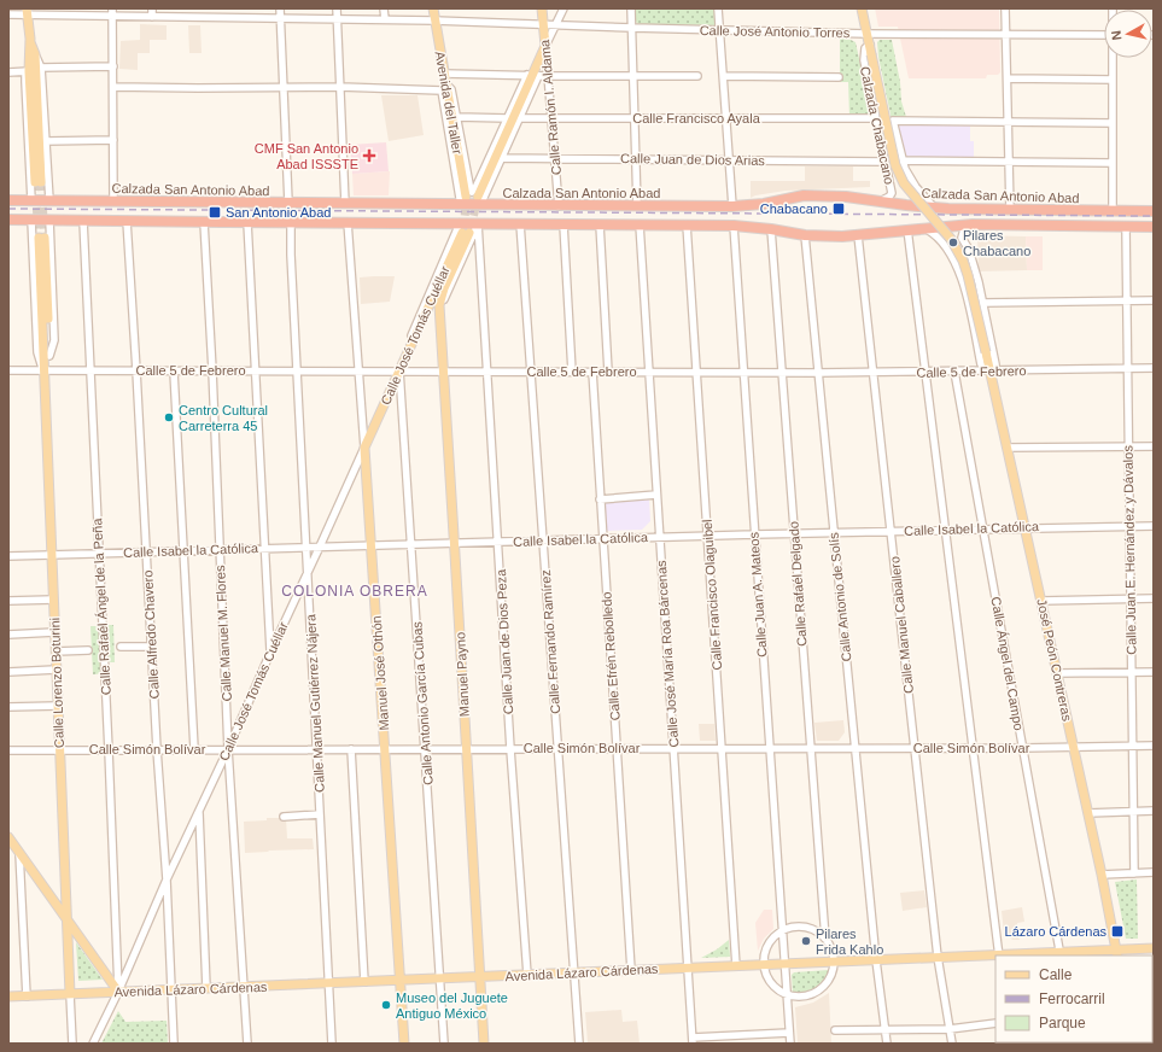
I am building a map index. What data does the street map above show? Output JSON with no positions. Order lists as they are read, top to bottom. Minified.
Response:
{"streets":{"highway":["Calzada San Antonio Abad"],"main road":["Avenida del Taller","Calle Ramón I. Aldama","Calzada Chabacano","Calle José Tomás Cuéllar","José Peón Contreras","Manuel José Othón","Manuel Payno","Calle Lorenzo Boturini","Avenida Lázaro Cárdenas"],"street":["Calle José Antonio Torres","Calle Francisco Ayala","Calle Juan de Dios Arias","Calle 5 de Febrero","Calle Isabel la Católica","Calle Juan E. Hernández y Dávalos","Calle Rafaél Delgado","Calle Francisco Olaguibel","Calle Juan A. Mateos","Calle Antonio de Solís","Calle Rafaél Ángel de la Peña","Calle Manuel Caballero","Calle Manuel M. Flores","Calle Alfredo Chavero","Calle Juan de Dios Peza","Calle Fernando Ramírez","Calle José María Roa Bárcenas","Calle Efrén Rebolledo","Calle Ángel del Campo","Calle Manuel Gutiérrez Nájera","Calle Antonio García Cubas","Calle Simón Bolívar"]},"crossings":[["Calle José Antonio Torres","Avenida del Taller"],["Calle José Antonio Torres","Calle Ramón I. Aldama"],["Calle José Antonio Torres","Calzada Chabacano"],["Avenida del Taller","Calzada San Antonio Abad"],["Calle Ramón I. Aldama","Calle Francisco Ayala"],["Calle Ramón I. Aldama","Calle Juan de Dios Arias"],["Calle Ramón I. Aldama","Calzada San Antonio Abad"],["Calle Francisco Ayala","Calzada Chabacano"],["Calzada Chabacano","Calle Juan de Dios Arias"],["Calzada Chabacano","Calzada San Antonio Abad"],["Calzada Chabacano","José Peón Contreras"],["Calzada San Antonio Abad","Calle José Tomás Cuéllar"],["Calzada San Antonio Abad","Calle Juan E. Hernández y Dávalos"],["Calzada San Antonio Abad","Calle Rafaél Delgado"],["Calzada San Antonio Abad","Calle Francisco Olaguibel"],["Calzada San Antonio Abad","Calle Juan A. Mateos"],["Calzada San Antonio Abad","Calle Antonio de Solís"],["Calzada San Antonio Abad","Calle Rafaél Ángel de la Peña"],["Calzada San Antonio Abad","Calle Manuel Caballero"],["Calzada San Antonio Abad","Calle Manuel M. Flores"],["Calzada San Antonio Abad","Calle Alfredo Chavero"],["Calzada San Antonio Abad","Calle Juan de Dios Peza"],["Calzada San Antonio Abad","Calle Fernando Ramírez"],["Calzada San Antonio Abad","Calle José María Roa Bárcenas"],["Calzada San Antonio Abad","José Peón Contreras"],["Calzada San Antonio Abad","Manuel José Othón"],["Calzada San Antonio Abad","Calle Lorenzo Boturini"],["Calzada San Antonio Abad","Calle Manuel Gutiérrez Nájera"],["Calle José Tomás Cuéllar","Calle 5 de Febrero"],["Calle José Tomás Cuéllar","Calle Isabel la Católica"],["Calle José Tomás Cuéllar","Calle Rafaél Ángel de la Peña"],["Calle José Tomás Cuéllar","Calle Manuel M. Flores"],["Calle José Tomás Cuéllar","Calle Alfredo Chavero"],["Calle José Tomás Cuéllar","Manuel José Othón"],["Calle José Tomás Cuéllar","Manuel Payno"],["Calle José Tomás Cuéllar","Calle Manuel Gutiérrez Nájera"],["Calle José Tomás Cuéllar","Calle Antonio García Cubas"],["Calle José Tomás Cuéllar","Calle Simón Bolívar"],["Calle José Tomás Cuéllar","Avenida Lázaro Cárdenas"],["Calle 5 de Febrero","Calle Juan E. Hernández y Dávalos"],["Calle 5 de Febrero","Calle Rafaél Delgado"],["Calle 5 de Febrero","Calle Francisco Olaguibel"],["Calle 5 de Febrero","Calle Juan A. Mateos"],["Calle 5 de Febrero","Calle Antonio de Solís"],["Calle 5 de Febrero","Calle Rafaél Ángel de la Peña"],["Calle 5 de Febrero","Calle Manuel Caballero"],["Calle 5 de Febrero","Calle Manuel M. Flores"],["Calle 5 de Febrero","Calle Alfredo Chavero"],["Calle 5 de Febrero","Calle Juan de Dios Peza"],["Calle 5 de Febrero","Calle Fernando Ramírez"],["Calle 5 de Febrero","Calle José María Roa Bárcenas"],["Calle 5 de Febrero","Calle Efrén Rebolledo"],["Calle 5 de Febrero","José Peón Contreras"],["Calle 5 de Febrero","Calle Ángel del Campo"],["Calle 5 de Febrero","Manuel José Othón"],["Calle 5 de Febrero","Manuel Payno"],["Calle 5 de Febrero","Calle Lorenzo Boturini"],["Calle 5 de Febrero","Calle Manuel Gutiérrez Nájera"],["Calle 5 de Febrero","Calle Antonio García Cubas"],["Calle Isabel la Católica","Calle Juan E. Hernández y Dávalos"],["Calle Isabel la Católica","Calle Rafaél Delgado"],["Calle Isabel la Católica","Calle Francisco Olaguibel"],["Calle Isabel la Católica","Calle Juan A. Mateos"],["Calle Isabel la Católica","Calle Antonio de Solís"],["Calle Isabel la Católica","Calle Rafaél Ángel de la Peña"],["Calle Isabel la Católica","Calle Manuel Caballero"],["Calle Isabel la Católica","Calle Manuel M. Flores"],["Calle Isabel la Católica","Calle Alfredo Chavero"],["Calle Isabel la Católica","Calle Juan de Dios Peza"],["Calle Isabel la Católica","Calle Fernando Ramírez"],["Calle Isabel la Católica","Calle José María Roa Bárcenas"],["Calle Isabel la Católica","Calle Efrén Rebolledo"],["Calle Isabel la Católica","José Peón Contreras"],["Calle Isabel la Católica","Calle Ángel del Campo"],["Calle Isabel la Católica","Manuel José Othón"],["Calle Isabel la Católica","Manuel Payno"],["Calle Isabel la Católica","Calle Lorenzo Boturini"],["Calle Isabel la Católica","Calle Manuel Gutiérrez Nájera"],["Calle Isabel la Católica","Calle Antonio García Cubas"],["Calle Juan E. Hernández y Dávalos","Calle Simón Bolívar"],["Calle Rafaél Delgado","Calle Simón Bolívar"],["Calle Rafaél Delgado","Avenida Lázaro Cárdenas"],["Calle Francisco Olaguibel","Calle Simón Bolívar"],["Calle Francisco Olaguibel","Avenida Lázaro Cárdenas"],["Calle Juan A. Mateos","Calle Simón Bolívar"],["Calle Juan A. Mateos","Avenida Lázaro Cárdenas"],["Calle Antonio de Solís","Calle Simón Bolívar"],["Calle Antonio de Solís","Avenida Lázaro Cárdenas"],["Calle Rafaél Ángel de la Peña","Calle Simón Bolívar"],["Calle Rafaél Ángel de la Peña","Avenida Lázaro Cárdenas"],["Calle Manuel Caballero","Calle Simón Bolívar"],["Calle Manuel Caballero","Avenida Lázaro Cárdenas"],["Calle Manuel M. Flores","Calle Simón Bolívar"],["Calle Manuel M. Flores","Avenida Lázaro Cárdenas"],["Calle Alfredo Chavero","Calle Simón Bolívar"],["Calle Alfredo Chavero","Avenida Lázaro Cárdenas"],["Calle Juan de Dios Peza","Calle Simón Bolívar"],["Calle Juan de Dios Peza","Avenida Lázaro Cárdenas"],["Calle Fernando Ramírez","Calle Simón Bolívar"],["Calle Fernando Ramírez","Avenida Lázaro Cárdenas"],["Calle José María Roa Bárcenas","Calle Simón Bolívar"],["Calle José María Roa Bárcenas","Avenida Lázaro Cárdenas"],["Calle Efrén Rebolledo","Calle Simón Bolívar"],["Calle Efrén Rebolledo","Avenida Lázaro Cárdenas"],["José Peón Contreras","Calle Simón Bolívar"],["José Peón Contreras","Avenida Lázaro Cárdenas"],["Calle Ángel del Campo","Calle Simón Bolívar"],["Calle Ángel del Campo","Avenida Lázaro Cárdenas"],["Manuel José Othón","Calle Simón Bolívar"],["Manuel José Othón","Avenida Lázaro Cárdenas"],["Manuel Payno","Calle Simón Bolívar"],["Manuel Payno","Avenida Lázaro Cárdenas"],["Calle Lorenzo Boturini","Calle Simón Bolívar"],["Calle Lorenzo Boturini","Avenida Lázaro Cárdenas"],["Calle Manuel Gutiérrez Nájera","Calle Simón Bolívar"],["Calle Manuel Gutiérrez Nájera","Avenida Lázaro Cárdenas"],["Calle Antonio García Cubas","Calle Simón Bolívar"],["Calle Antonio García Cubas","Avenida Lázaro Cárdenas"]],"districts":["COLONIA OBRERA"],"places":{"health":["CMF San Antonio Abad ISSSTE"],"transit":["Chabacano","San Antonio Abad","Lázaro Cárdenas"],"other":["Pilares Chabacano","Centro Cultural Carreterra 45","Pilares Frida Kahlo","Museo del Juguete Antiguo México"]},"legend":["Calle","Ferrocarril","Parque"],"north":"left"}
